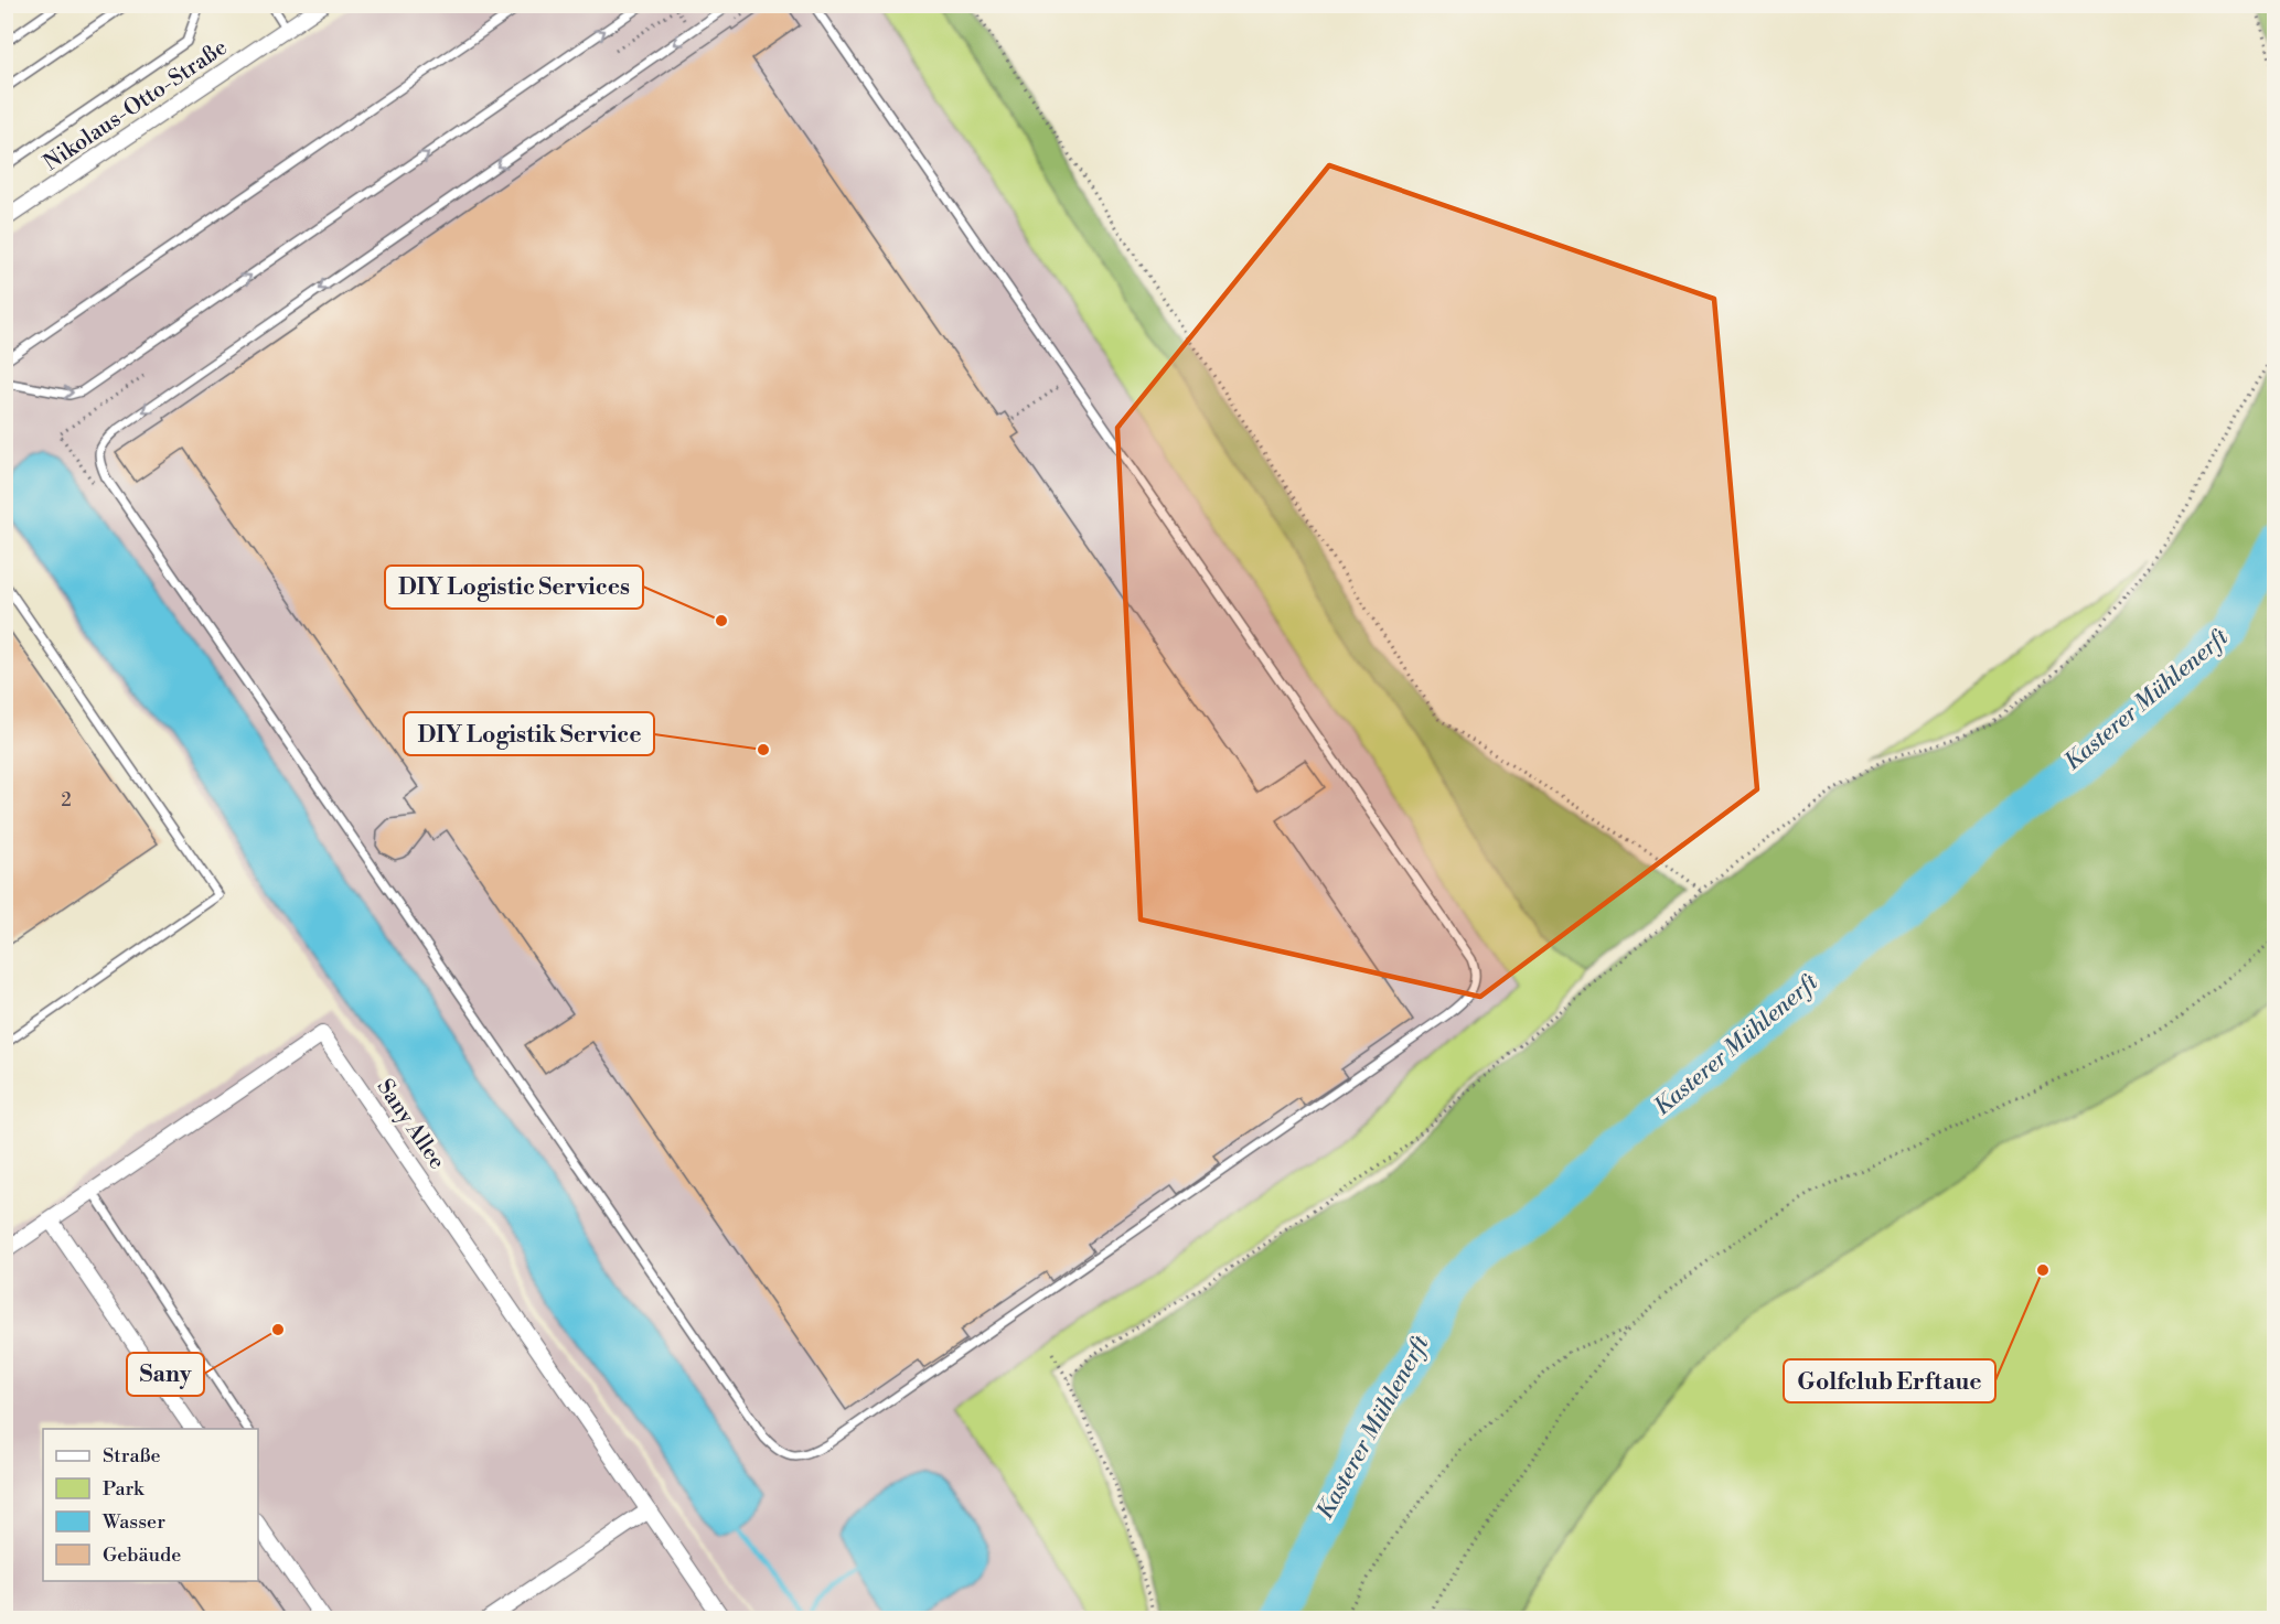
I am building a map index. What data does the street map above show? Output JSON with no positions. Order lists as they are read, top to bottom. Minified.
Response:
{"streets":{"street":["Nikolaus-Otto-Straße","Sany Allee"]},"water":["Kasterer Mühlenerft"],"places":["DIY Logistic Services","DIY Logistik Service","Golfclub Erftaue","Sany"],"house_numbers":["2"],"legend":["Straße","Park","Wasser","Gebäude"]}
